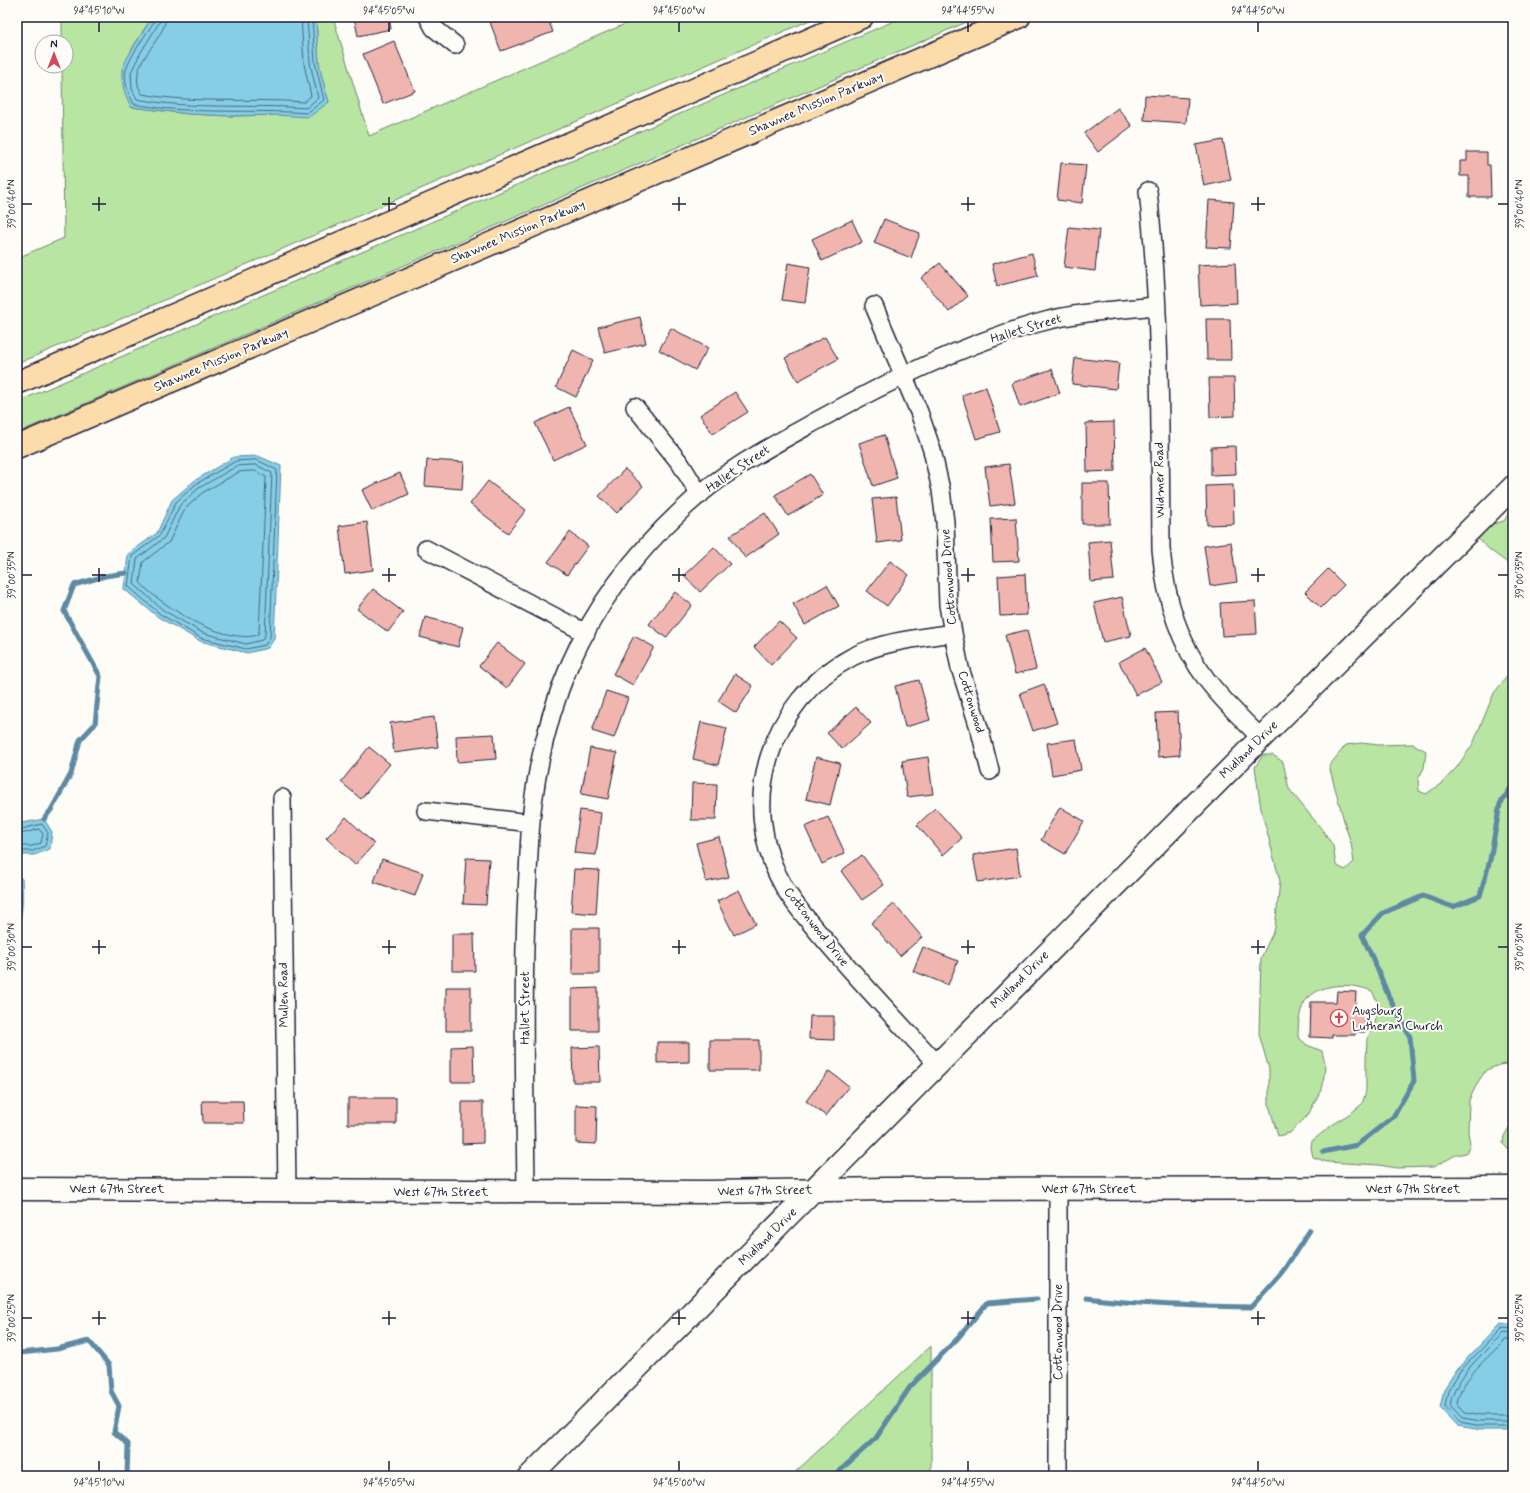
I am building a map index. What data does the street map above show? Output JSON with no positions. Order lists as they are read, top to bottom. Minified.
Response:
{"streets":{"highway":["Shawnee Mission Parkway"],"street":["Hallet Street","Widmer Road","Cottonwood Drive","Cottonwood","Midland Drive","Mullen Road","West 67th Street"]},"crossings":[["Hallet Street","Widmer Road"],["Hallet Street","Cottonwood Drive"],["Hallet Street","West 67th Street"],["Widmer Road","Midland Drive"],["Cottonwood Drive","Cottonwood"],["Cottonwood Drive","Midland Drive"],["Cottonwood Drive","West 67th Street"],["Midland Drive","West 67th Street"],["Mullen Road","West 67th Street"]],"places":{"church":["Augsburg Lutheran Church"]},"north":"top","coordinates":["94°45'10\"W","94°45'05\"W","94°45'00\"W","94°44'55\"W","94°44'50\"W","39°00'40\"N","39°00'35\"N","39°00'30\"N","39°00'25\"N"]}
